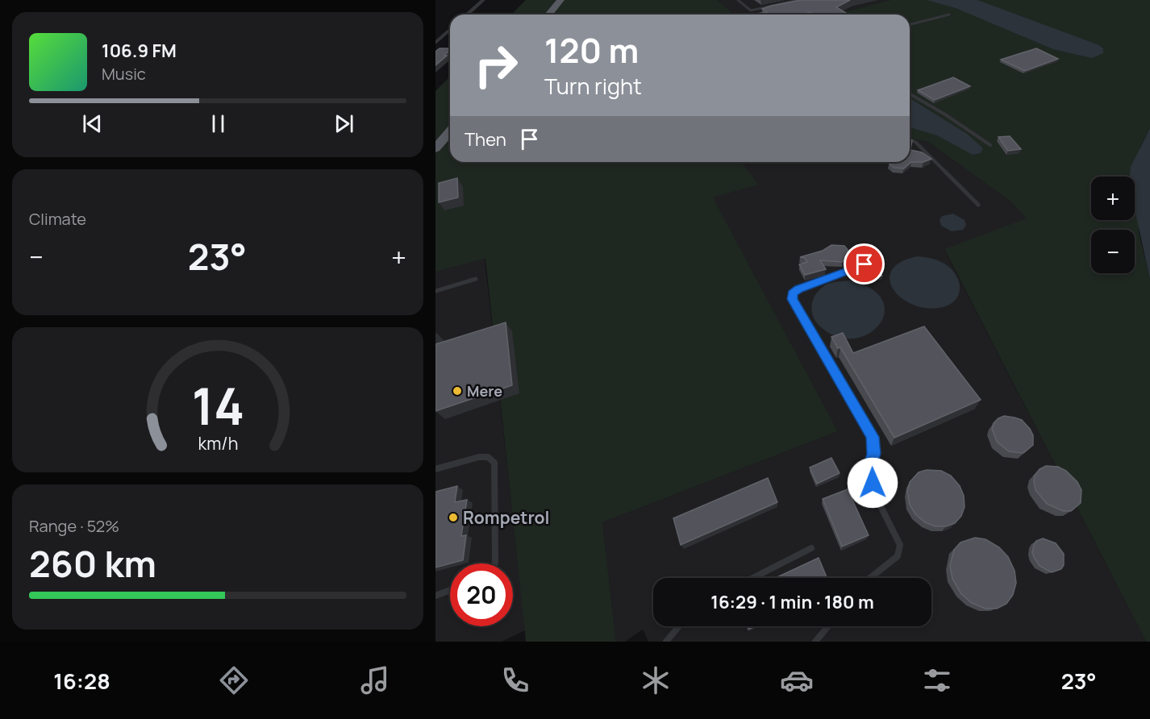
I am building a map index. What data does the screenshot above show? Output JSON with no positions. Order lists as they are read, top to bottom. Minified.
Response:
{"places":["Mere","Rompetrol"],"page":{"turn":["120 m","Turn right"],"song":["106.9 FM","Music"],"then":"Then","tile":["Climate",["Range · 52%","260 km"]],"map_buttons":["+","−"],"heat":["−","23°","+"],"limit":"20","trip":"16:29 · 1 min · 180 m","tabs":["16:28","23°"],"gauge":["14","km/h"]}}
